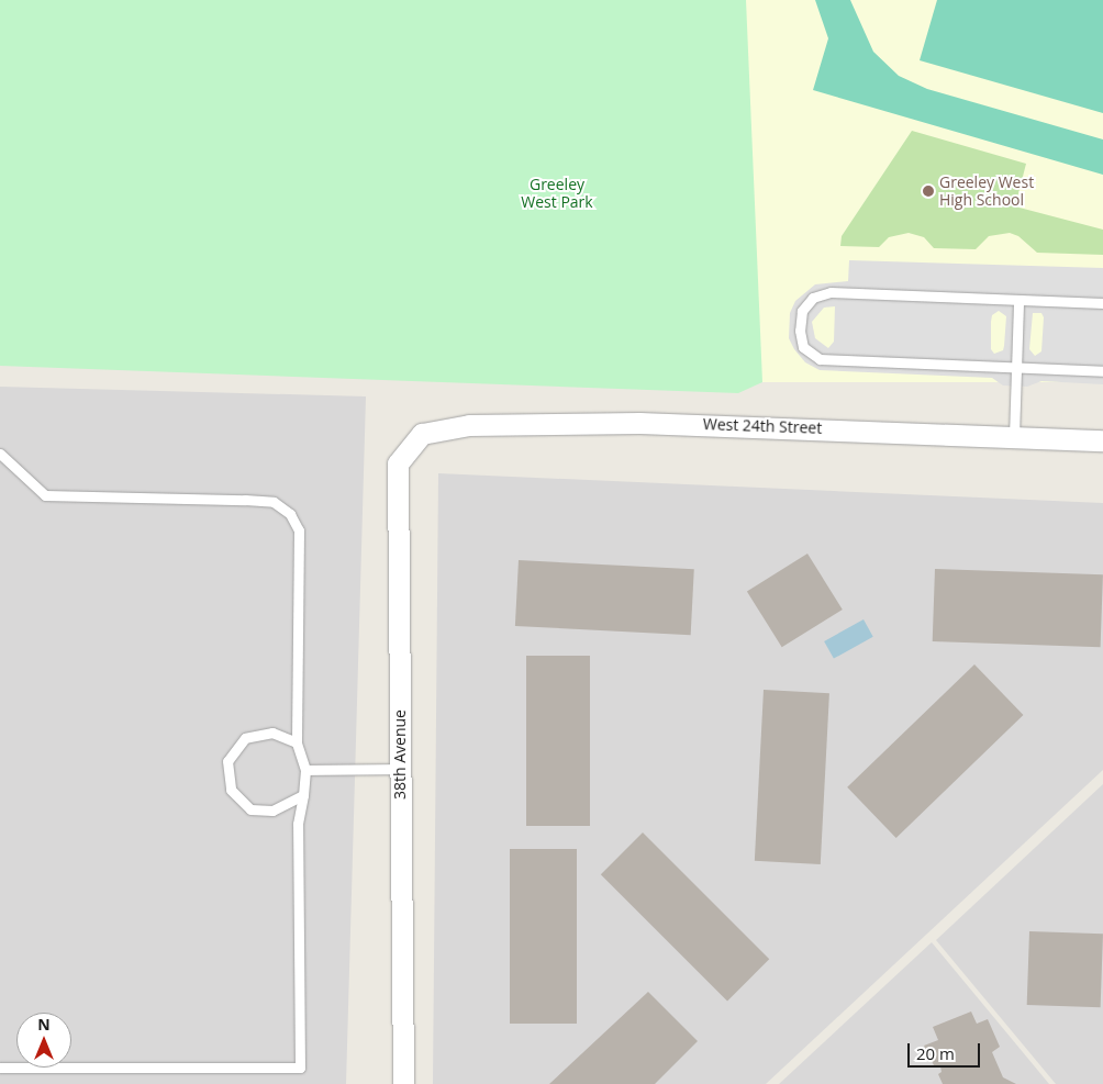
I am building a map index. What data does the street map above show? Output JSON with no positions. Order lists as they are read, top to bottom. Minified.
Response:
{"streets":{"street":["West 24th Street","38th Avenue"]},"crossings":[["West 24th Street","38th Avenue"]],"parks":["Greeley West Park"],"places":["Greeley West High School"],"scale_bar":"20 m","north":"top"}
